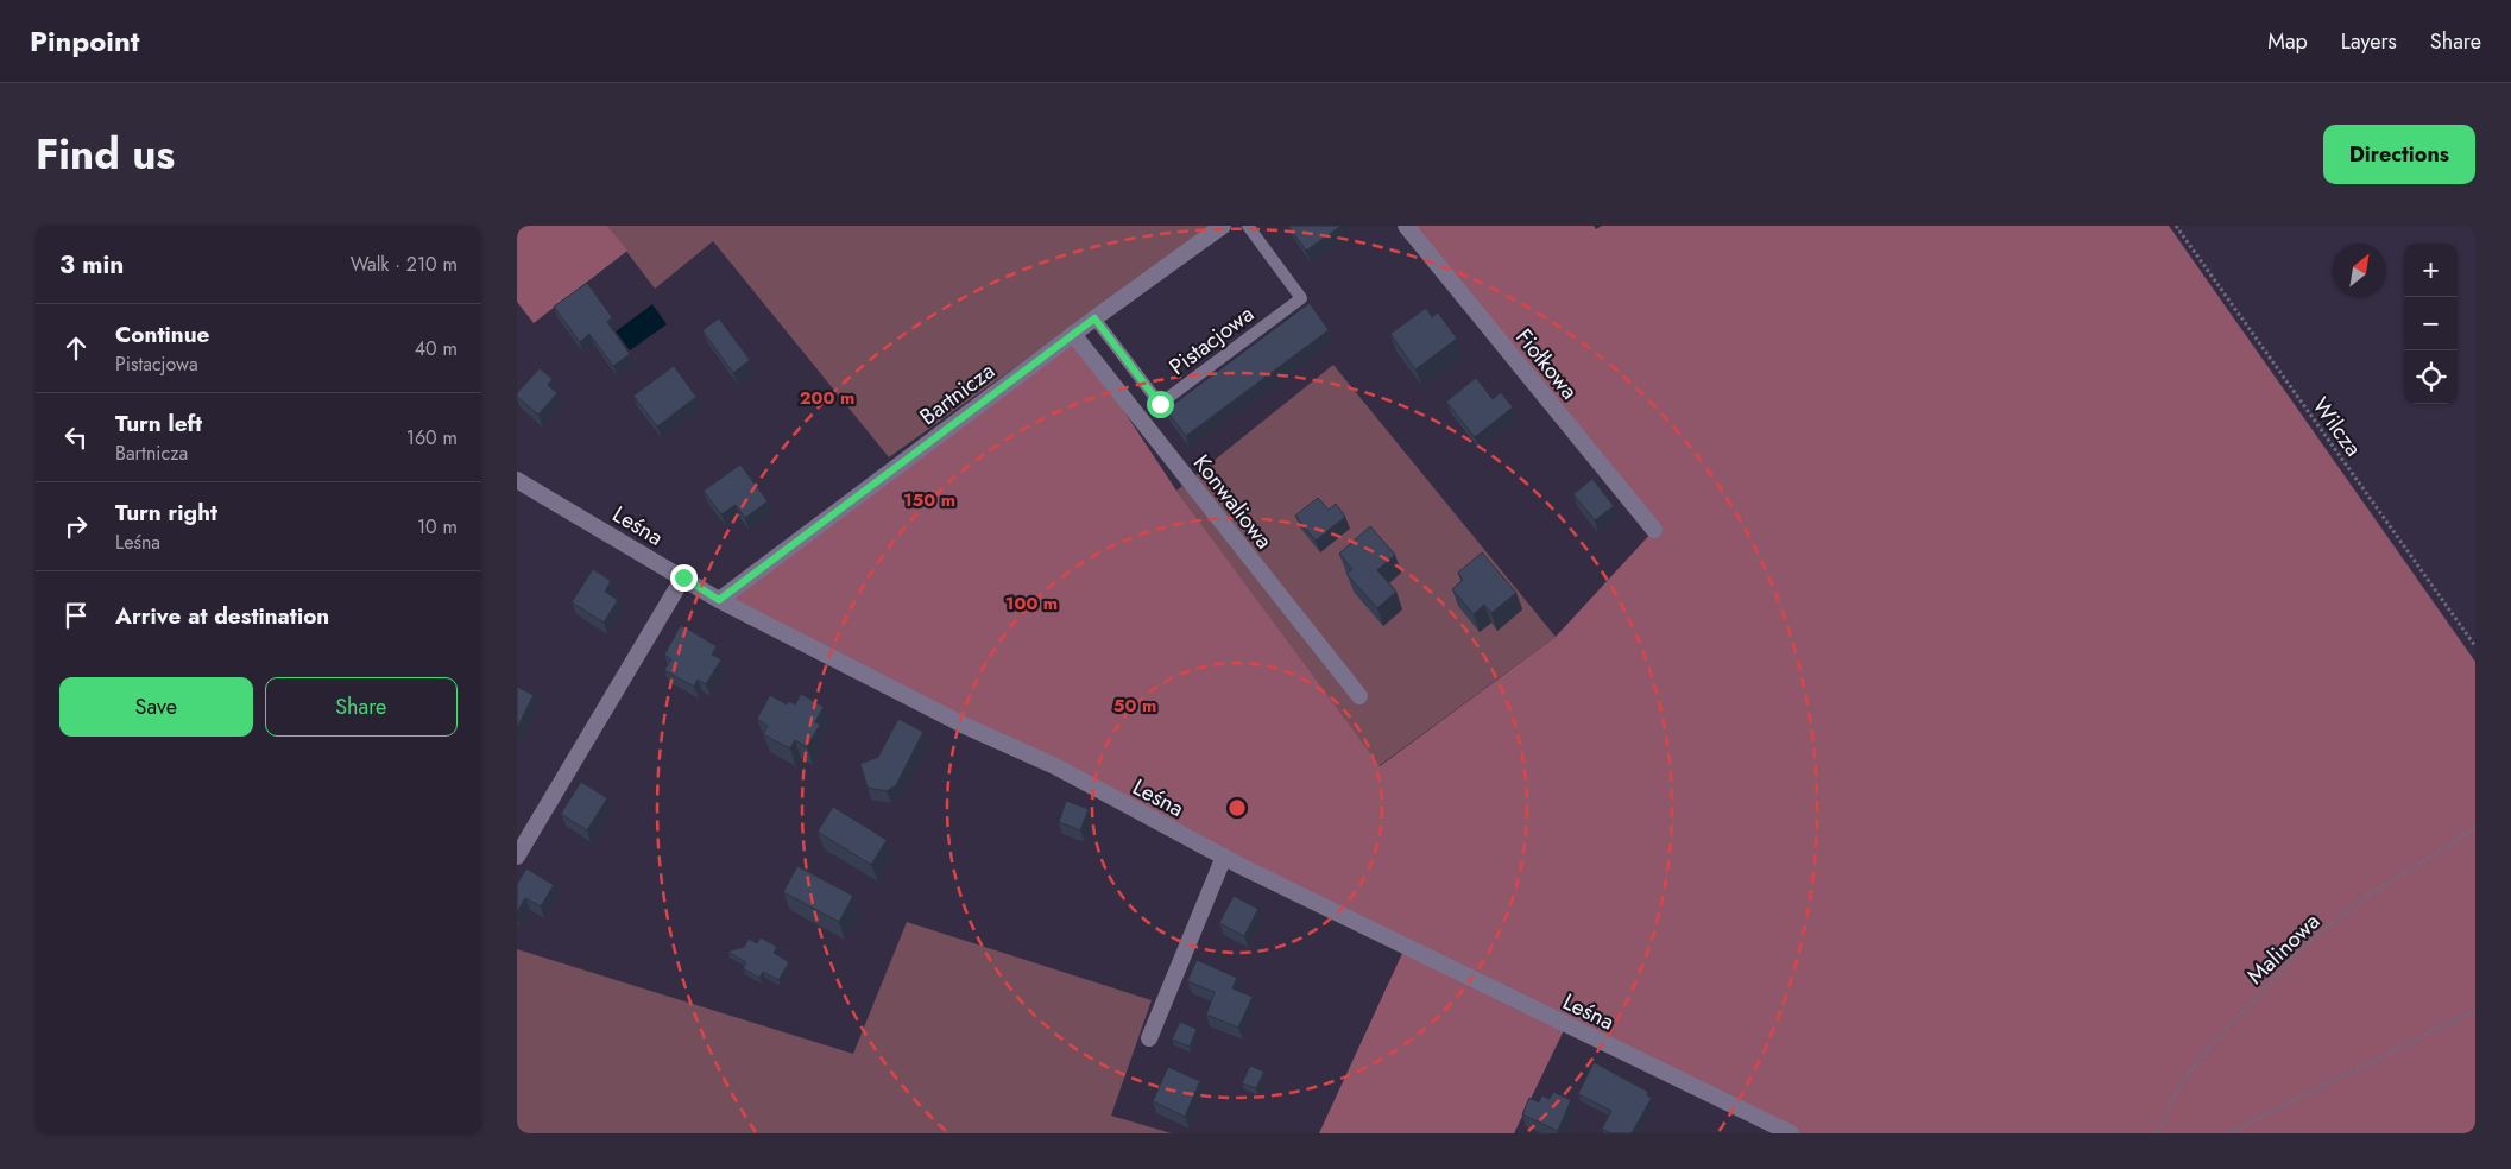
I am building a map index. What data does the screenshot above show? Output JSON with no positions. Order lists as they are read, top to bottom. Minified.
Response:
{"streets":{"street":["Fiołkowa","Bartnicza","Konwaliowa","Leśna"],"lane":["Pistacjowa"],"path":["Wilcza","Malinowa"]},"crossings":[["Pistacjowa","Bartnicza"],["Bartnicza","Konwaliowa"],["Bartnicza","Leśna"]],"north":"top right","page":{"header":"Pinpoint","nav":["Map","Layers","Share"],"title":"Find us","buttons":["Directions",["Save","Share"]],"heading":["3 min","Walk · 210 m"],"map_buttons":["+","−"],"list":[["Continue","Pistacjowa","40 m"],["Turn left","Bartnicza","160 m"],["Turn right","Leśna","10 m"],"Arrive at destination"]},"rings":["200 m","150 m","100 m","50 m"]}
